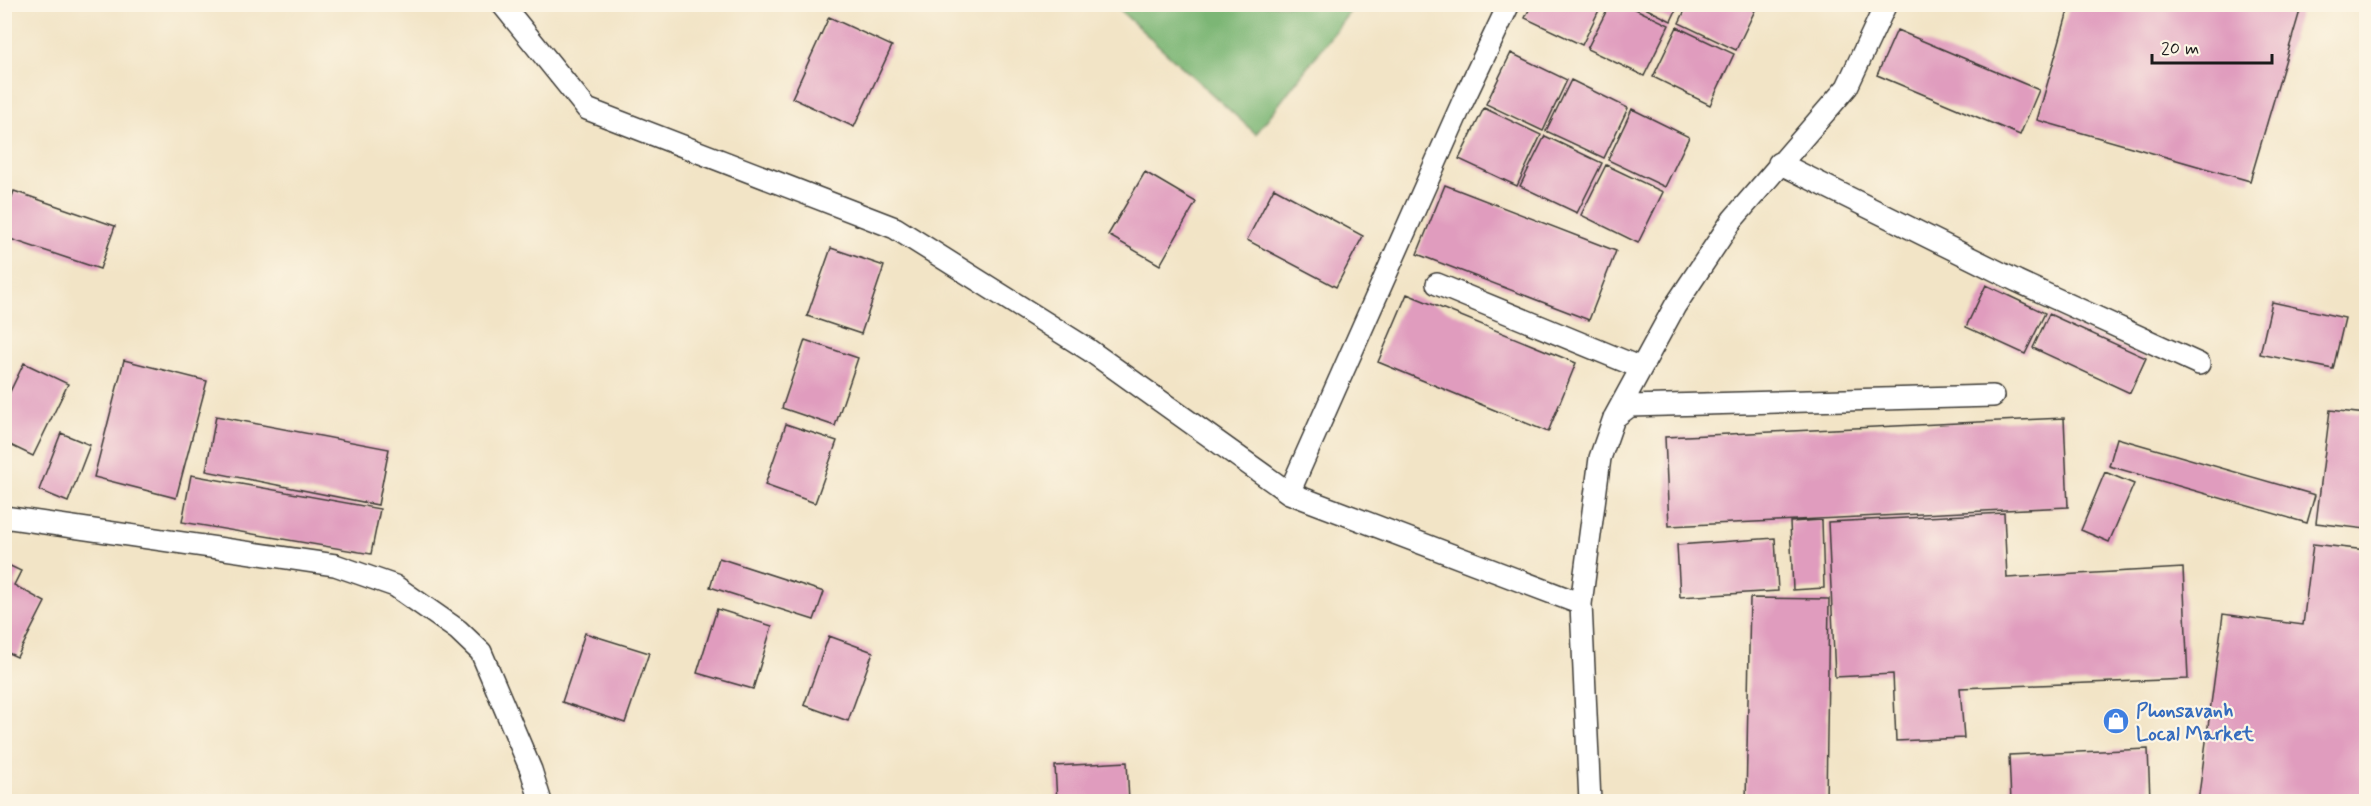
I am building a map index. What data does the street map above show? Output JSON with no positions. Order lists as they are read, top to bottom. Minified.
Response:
{"places":{"shop":["Phonsavanh Local Market"]},"scale_bar":"20 m"}
